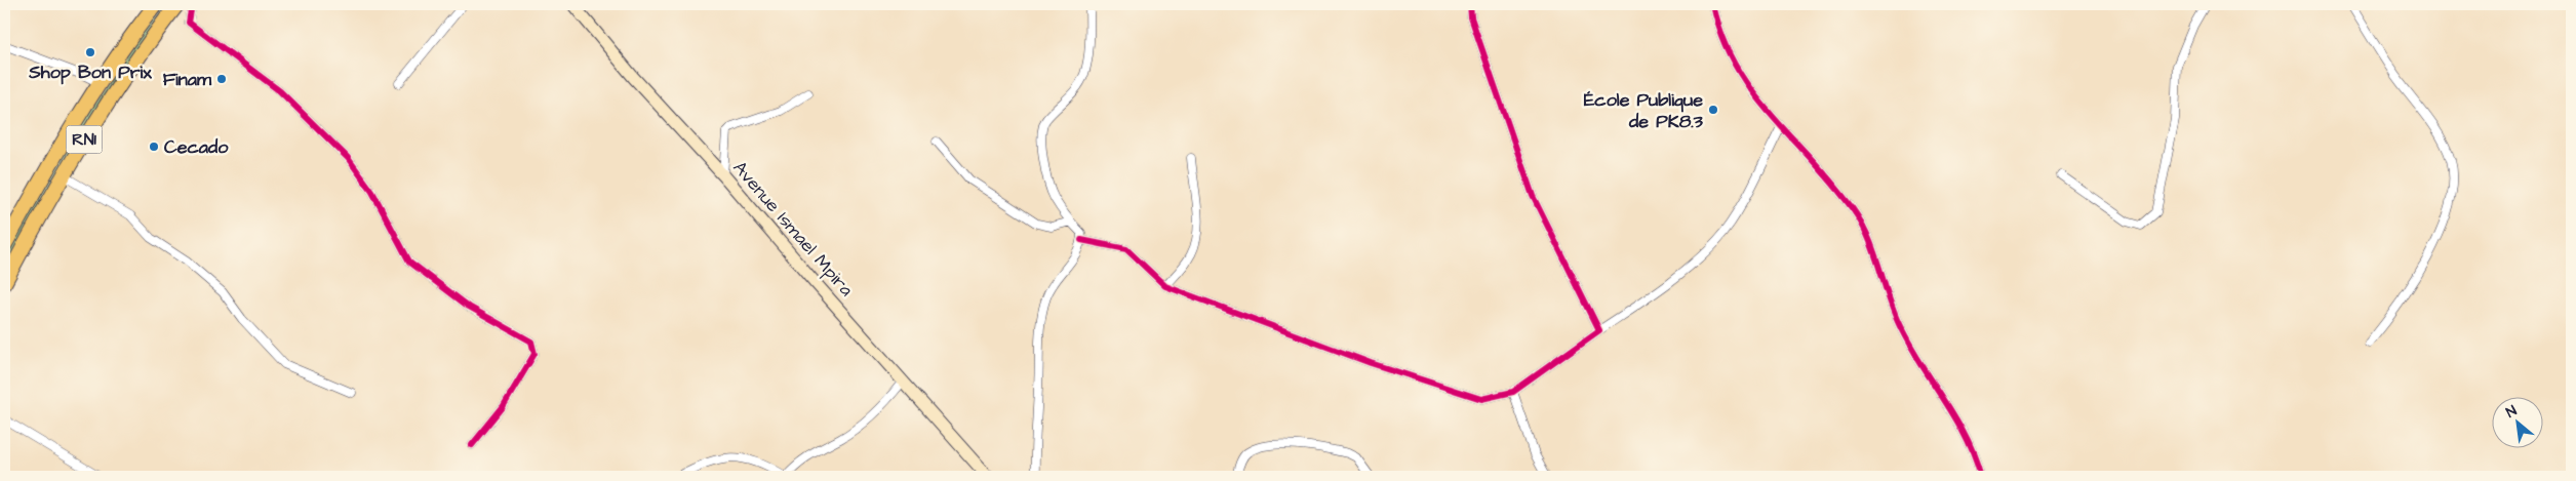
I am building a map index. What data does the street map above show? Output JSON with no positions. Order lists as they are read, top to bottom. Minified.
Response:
{"streets":{"highway":["RN1"],"main road":["Avenue Ismael Mpira"]},"places":["Shop Bon Prix","Finam","École Publique de PK8.3","Cecado"],"north":"top left"}
